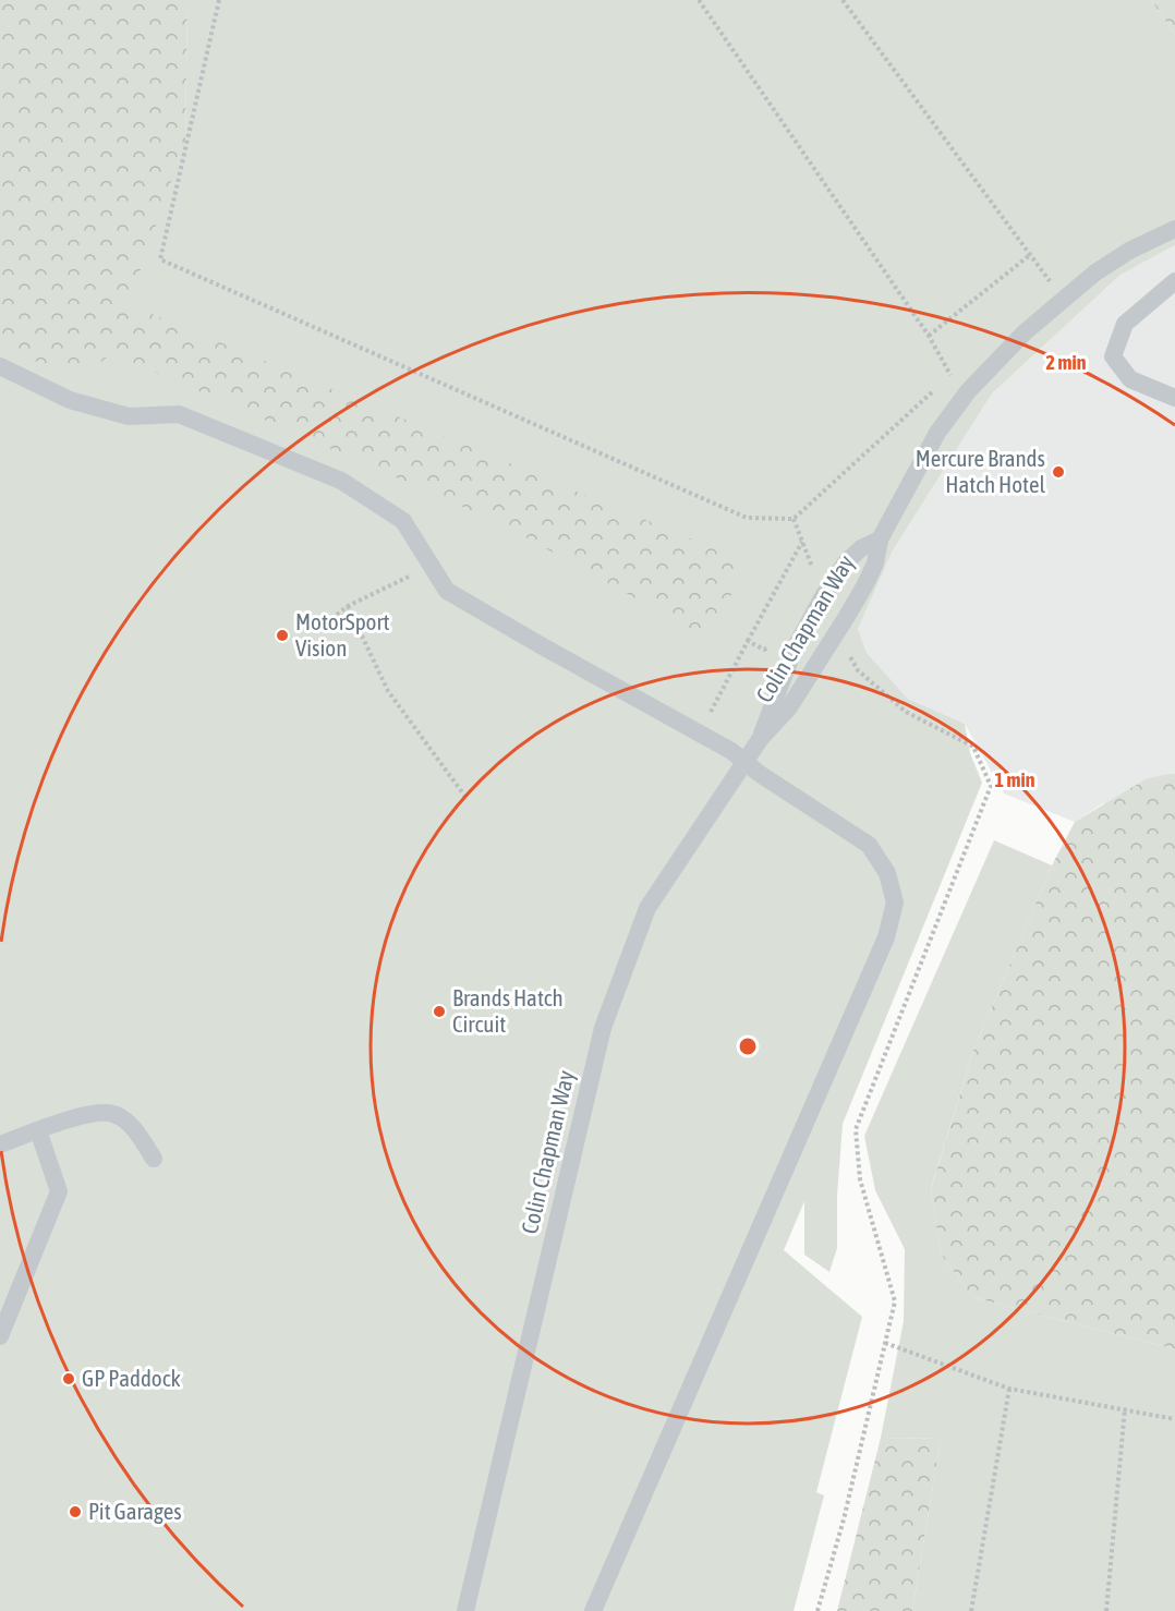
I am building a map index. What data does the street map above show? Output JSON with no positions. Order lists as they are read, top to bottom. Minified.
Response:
{"streets":{"lane":["Colin Chapman Way"]},"places":["Mercure Brands Hatch Hotel","MotorSport Vision","Brands Hatch Circuit","GP Paddock","Pit Garages"],"rings":["2 min","1 min"]}
